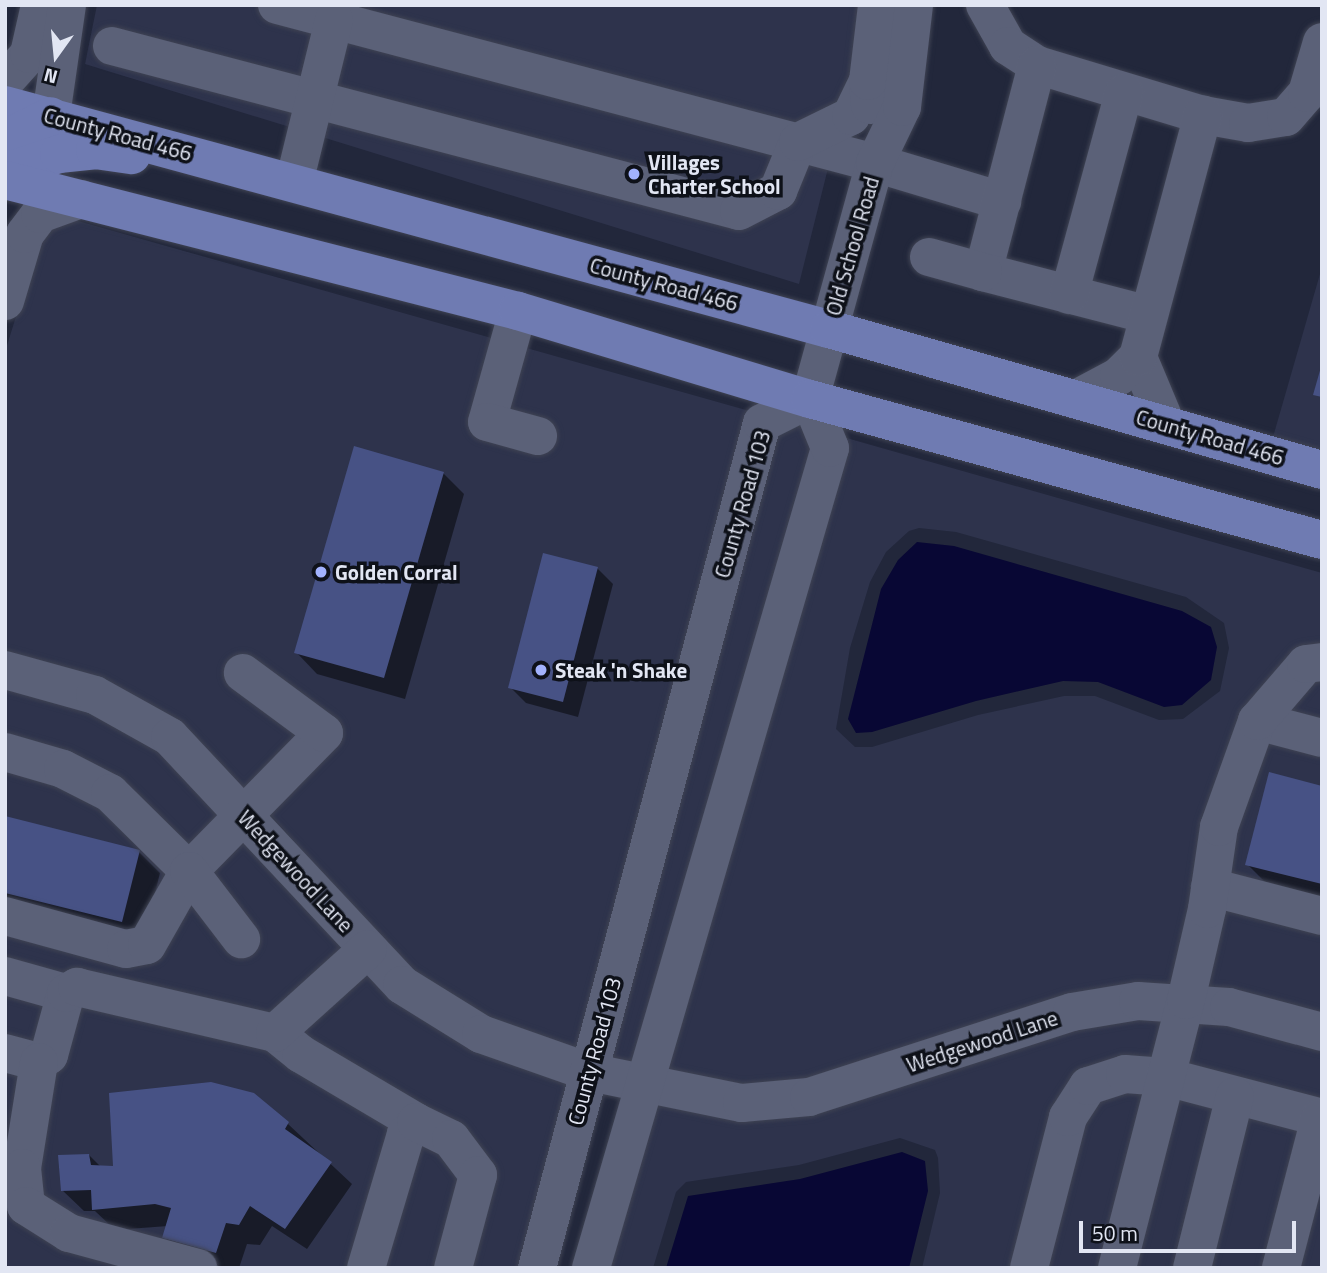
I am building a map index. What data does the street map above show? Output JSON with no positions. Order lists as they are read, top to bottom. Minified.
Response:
{"streets":{"main road":["County Road 466"],"street":["Old School Road","County Road 103","Wedgewood Lane"]},"crossings":[["County Road 466","Old School Road"],["Old School Road","County Road 103"],["County Road 103","Wedgewood Lane"]],"places":["Villages Charter School","Golden Corral","Steak 'n Shake"],"scale_bar":"50 m","north":"bottom"}
